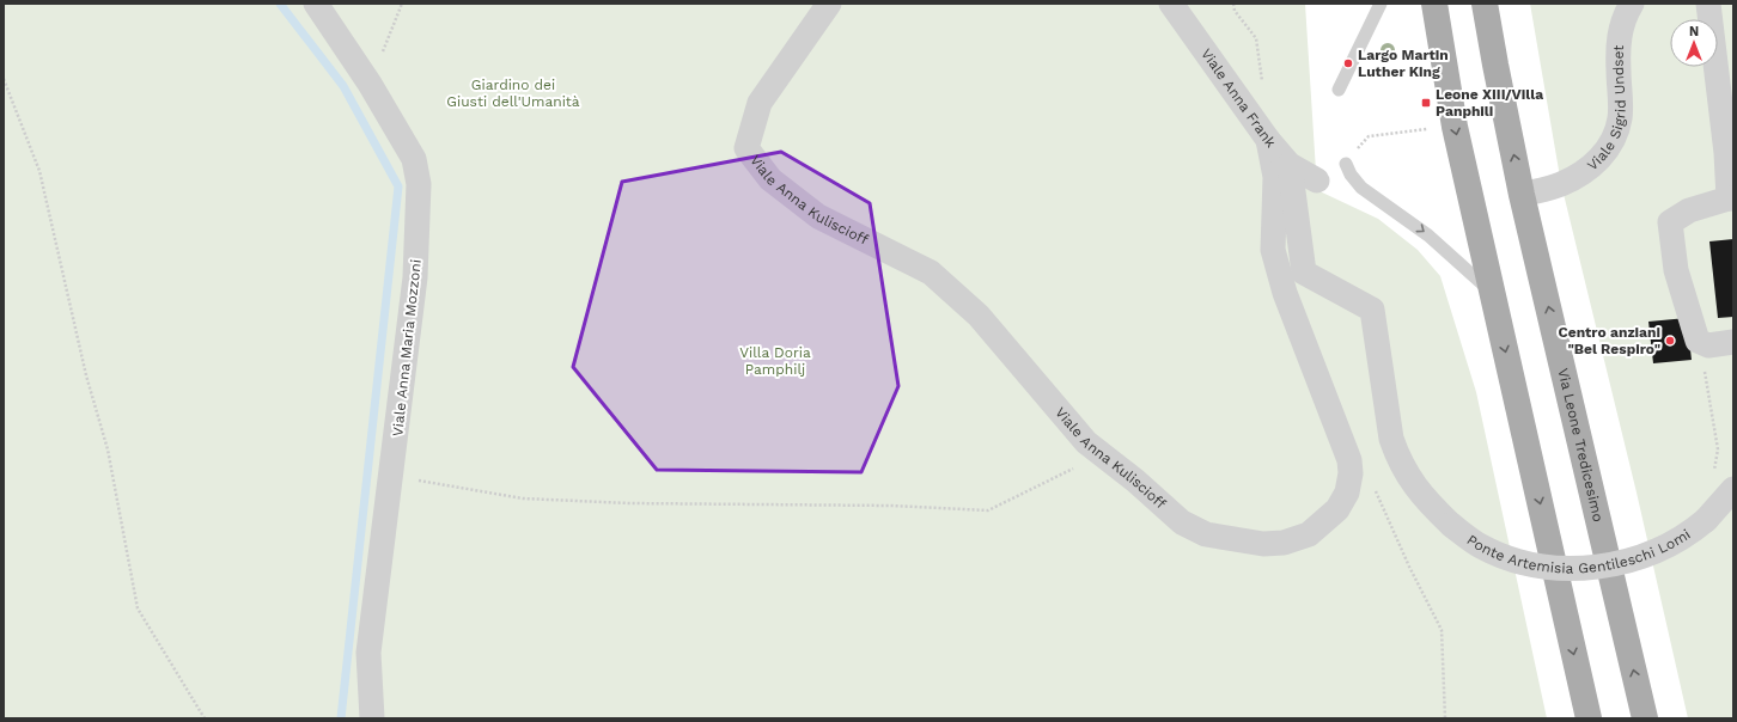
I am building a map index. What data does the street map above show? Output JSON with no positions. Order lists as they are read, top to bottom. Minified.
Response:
{"streets":{"main road":["Via Leone Tredicesimo"],"street":["Viale Anna Frank","Viale Sigrid Undset","Viale Anna Kuliscioff","Viale Anna Maria Mozzoni","Ponte Artemisia Gentileschi Lomi"]},"crossings":[["Viale Anna Frank","Viale Anna Kuliscioff"],["Viale Anna Frank","Ponte Artemisia Gentileschi Lomi"],["Viale Sigrid Undset","Via Leone Tredicesimo"]],"parks":["Giardino dei Giusti dell'Umanità","Villa Doria Pamphilj"],"places":{"other":["Largo Martin Luther King","Centro anziani \"Bel Respiro\""],"transit":["Leone XIII/Villa Panphili"]},"north":"top"}
